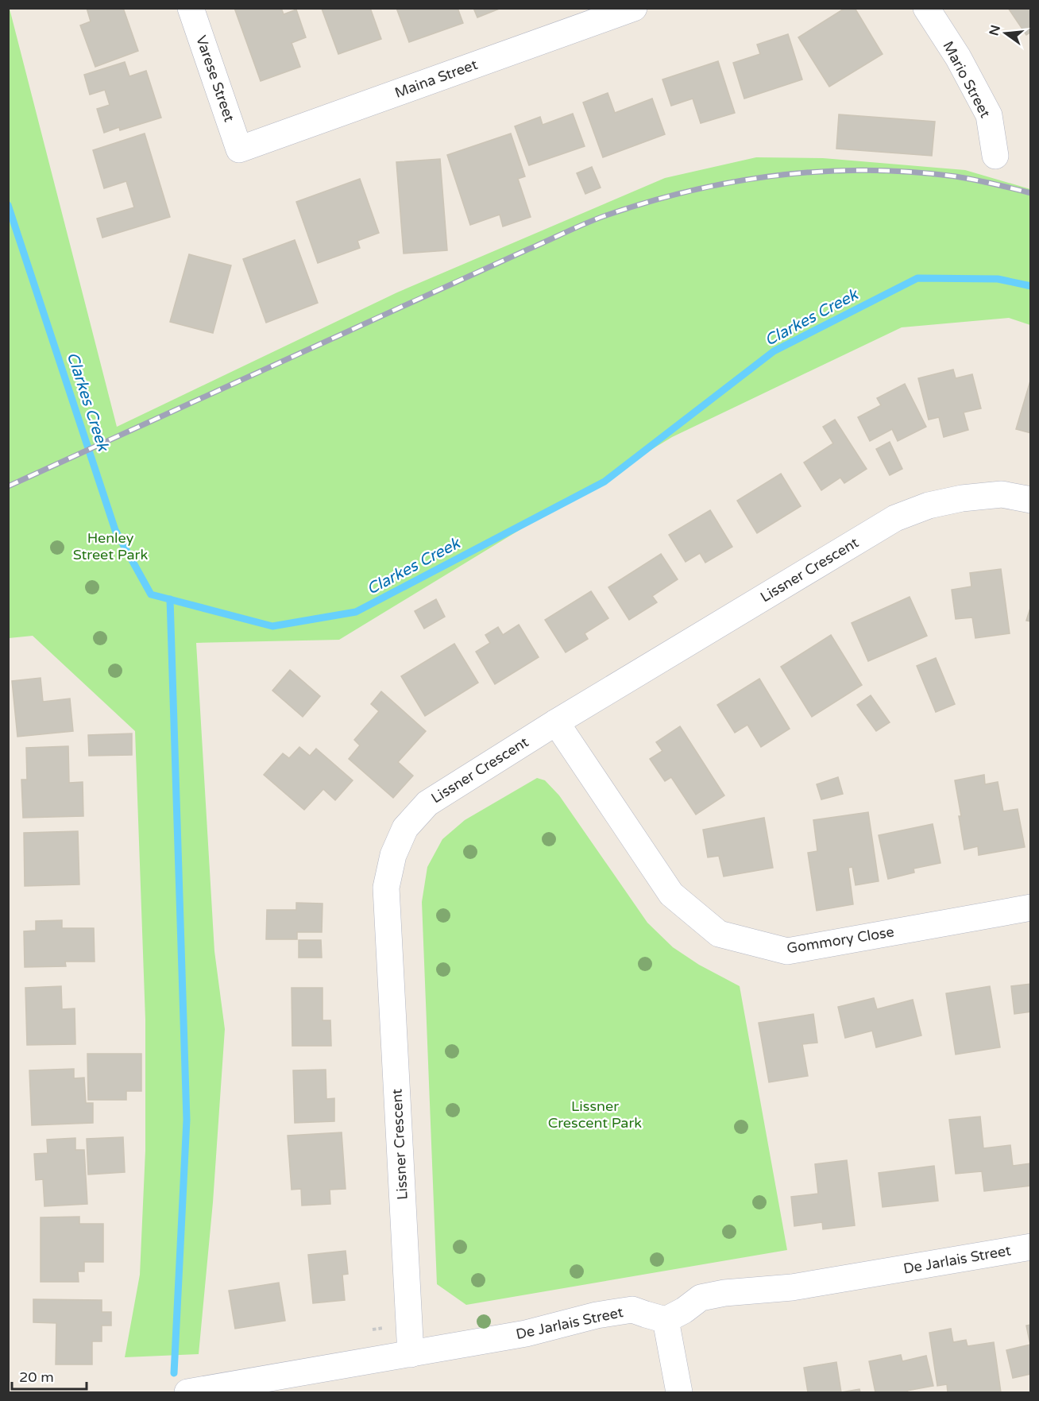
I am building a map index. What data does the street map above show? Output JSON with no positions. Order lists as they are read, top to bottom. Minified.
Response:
{"streets":{"street":["Varese Street","Maina Street","Mario Street","Lissner Crescent","Gommory Close","De Jarlais Street"]},"crossings":[["Varese Street","Maina Street"],["Lissner Crescent","Gommory Close"],["Lissner Crescent","De Jarlais Street"]],"water":["Clarkes Creek"],"parks":["Henley Street Park","Lissner Crescent Park"],"scale_bar":"20 m","north":"left"}
